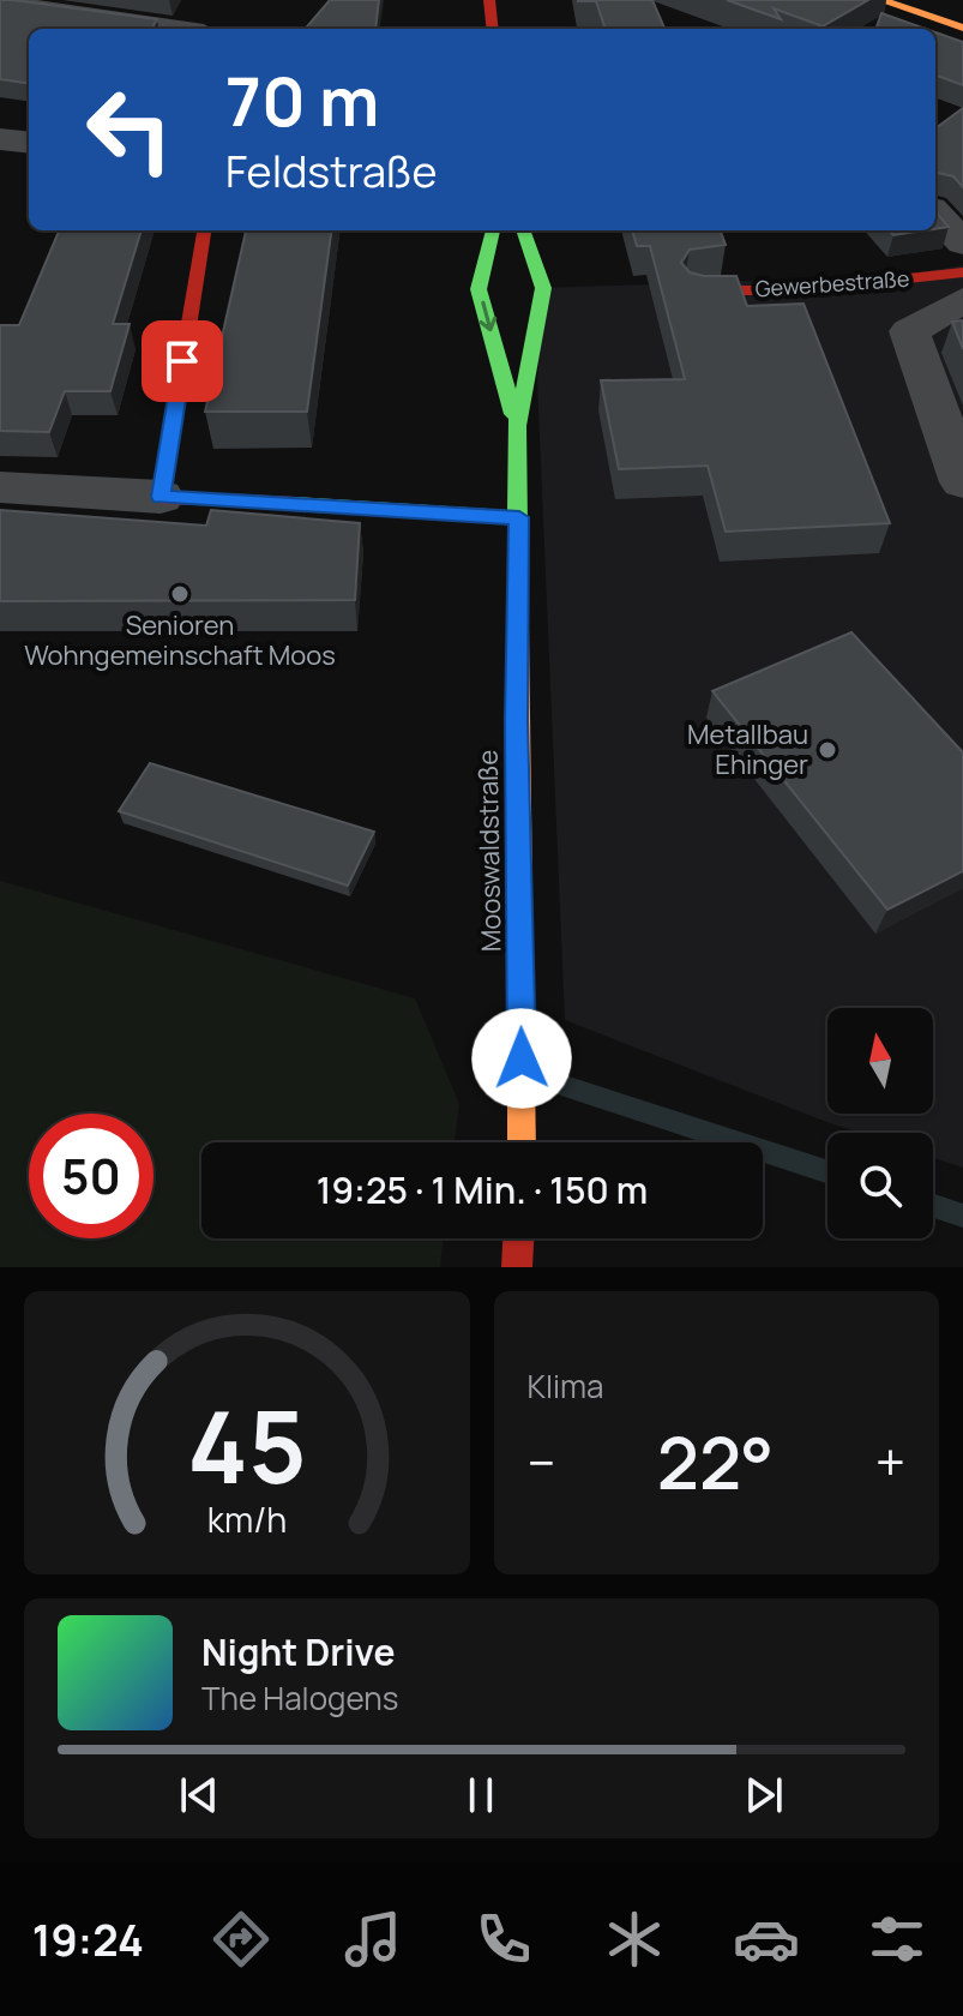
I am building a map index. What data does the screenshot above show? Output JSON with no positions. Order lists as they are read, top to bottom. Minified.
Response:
{"streets":{"main road":["Gewerbestraße","Mooswaldstraße"]},"places":["Senioren Wohngemeinschaft Moos","Metallbau Ehinger"],"north":"top","page":{"turn":["70 m","Feldstraße"],"limit":"50","trip":"19:25 · 1 Min. · 150 m","tile":"Klima","heat":["−","22°","+"],"song":["Night Drive","The Halogens"],"tabs":"19:24","gauge":["45","km/h"]}}
